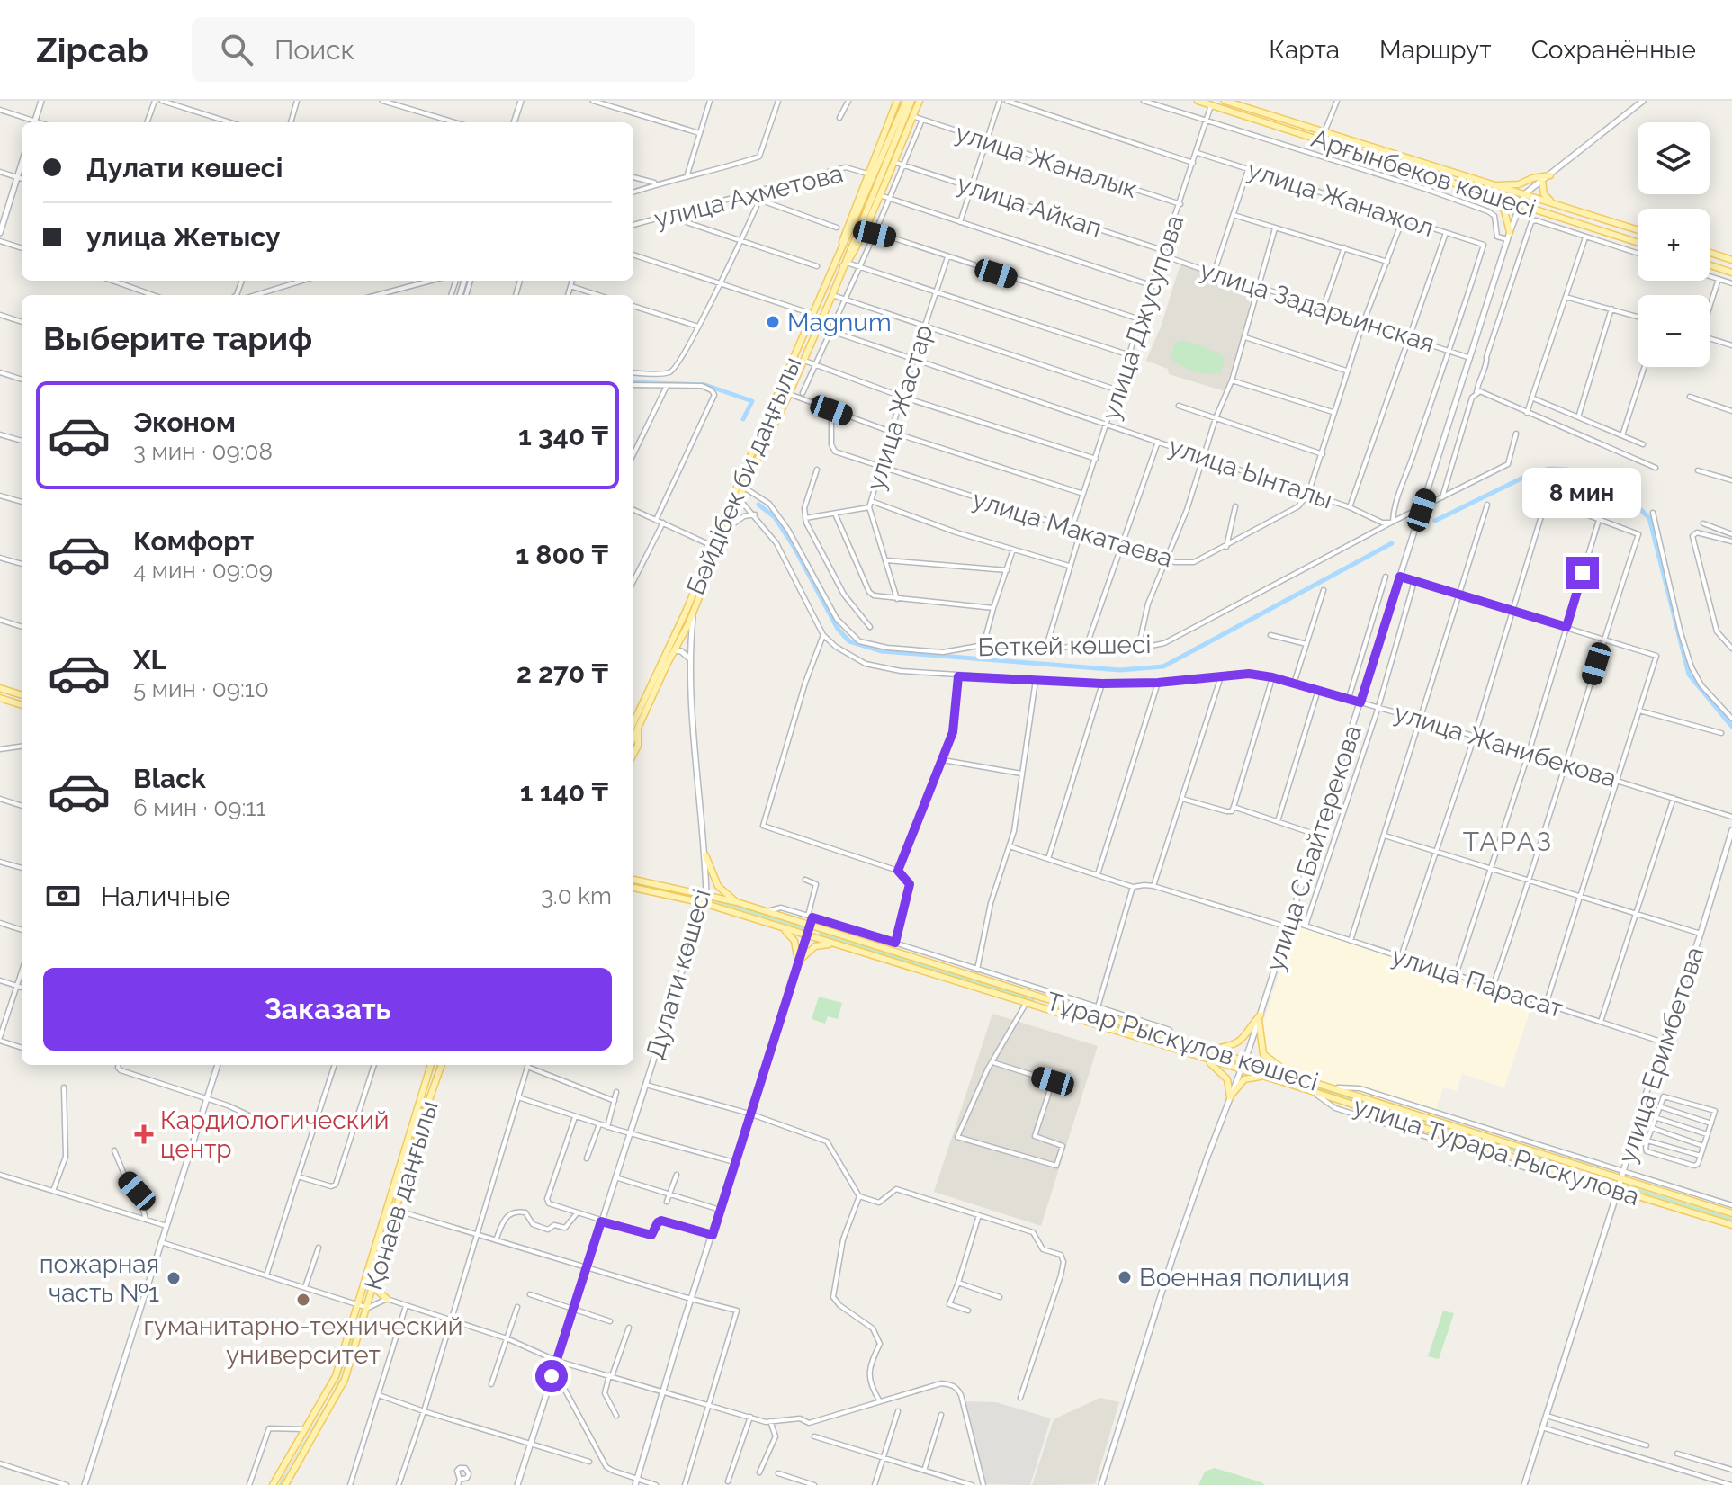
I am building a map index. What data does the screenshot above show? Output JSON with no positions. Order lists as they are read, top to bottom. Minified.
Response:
{"streets":{"main road":["Арғынбеков көшесі","Бәйдібек би даңғылы","улица С.Байтерекова","Дулати көшесі","Тұрар Рыскұлов көшесі","улица Еримбетова","улица Турара Рыскулова","Қонаев даңғылы"],"street":["улица Жаналык","улица Ахметова","улица Жанажол","улица Айкап","улица Задарьинская","улица Джусупова","улица Жастар","улица Ынталы","улица Макатаева","Беткей көшесі","улица Жанибекова","улица Парасат"]},"crossings":[["улица Жаналык","улица Джусупова"],["Арғынбеков көшесі","улица Джусупова"],["Арғынбеков көшесі","улица С.Байтерекова"],["улица Жанажол","улица Задарьинская"],["улица Жанажол","улица Джусупова"],["улица Айкап","улица Задарьинская"],["улица Айкап","улица Джусупова"],["улица Задарьинская","улица Джусупова"],["улица Задарьинская","улица С.Байтерекова"],["улица Джусупова","улица Ынталы"],["улица Джусупова","улица Макатаева"],["улица Жастар","улица Ынталы"],["улица Жастар","улица Макатаева"],["улица Ынталы","Бәйдібек би даңғылы"],["улица Ынталы","улица Макатаева"],["улица Ынталы","Беткей көшесі"],["Бәйдібек би даңғылы","Беткей көшесі"],["Бәйдібек би даңғылы","улица Жанибекова"],["Бәйдібек би даңғылы","Дулати көшесі"],["Беткей көшесі","улица С.Байтерекова"],["улица Жанибекова","улица С.Байтерекова"],["улица С.Байтерекова","улица Парасат"],["улица С.Байтерекова","Тұрар Рыскұлов көшесі"],["улица С.Байтерекова","улица Турара Рыскулова"],["Дулати көшесі","Тұрар Рыскұлов көшесі"],["улица Парасат","улица Еримбетова"],["Тұрар Рыскұлов көшесі","улица Еримбетова"],["улица Еримбетова","улица Турара Рыскулова"]],"districts":["ТАРАЗ"],"places":{"other":["Magnum","Военная полиция","пожарная часть №1","гуманитарно-технический университет"],"health":["Кардиологический центр"]},"page":{"header":"Zipcab","search":"Поиск","nav":["Карта","Маршрут","Сохранённые"],"map_buttons":["+","−"],"banner":["Дулати көшесі","улица Жетысу"],"heading":"Выберите тариф","list":[{"name":"Эконом","note":"3 мин · 09:08","value":"1 340 ₸"},{"name":"Комфорт","note":"4 мин · 09:09","value":"1 800 ₸"},{"name":"XL","note":"5 мин · 09:10","value":"2 270 ₸"},{"name":"Black","note":"6 мин · 09:11","value":"1 140 ₸"}],"bubble":"8 мин","pay":["Наличные","3.0 km"],"buttons":"Заказать"}}
